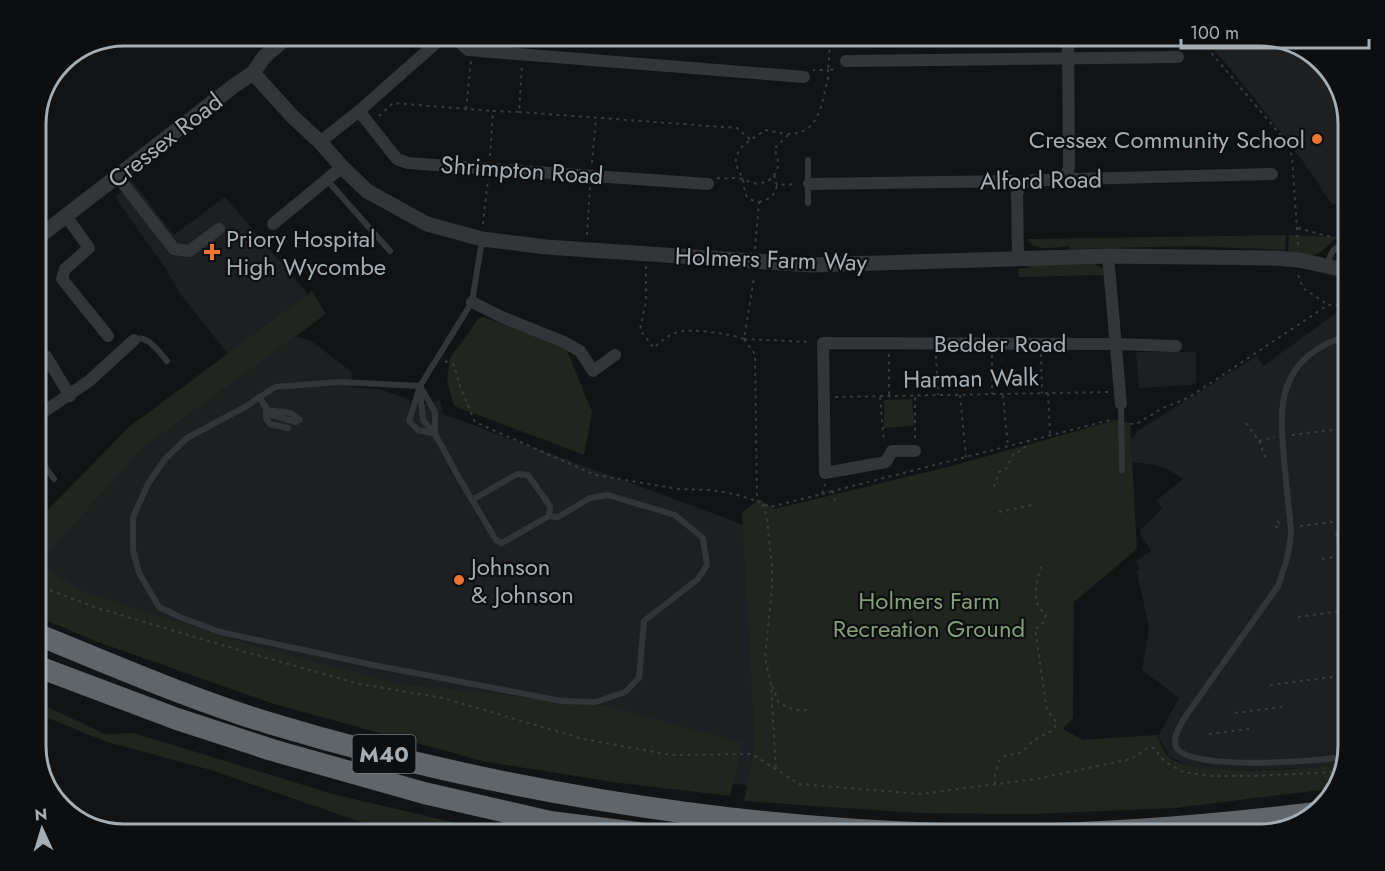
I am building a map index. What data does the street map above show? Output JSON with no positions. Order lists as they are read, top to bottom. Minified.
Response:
{"streets":{"highway":["M40"],"street":["Cressex Road","Shrimpton Road","Alford Road","Holmers Farm Way","Bedder Road"],"path":["Harman Walk"]},"crossings":[["Cressex Road","Holmers Farm Way"]],"parks":["Holmers Farm Recreation Ground"],"places":{"other":["Cressex Community School","Johnson & Johnson"],"health":["Priory Hospital High Wycombe"]},"scale_bar":"100 m","north":"top"}
